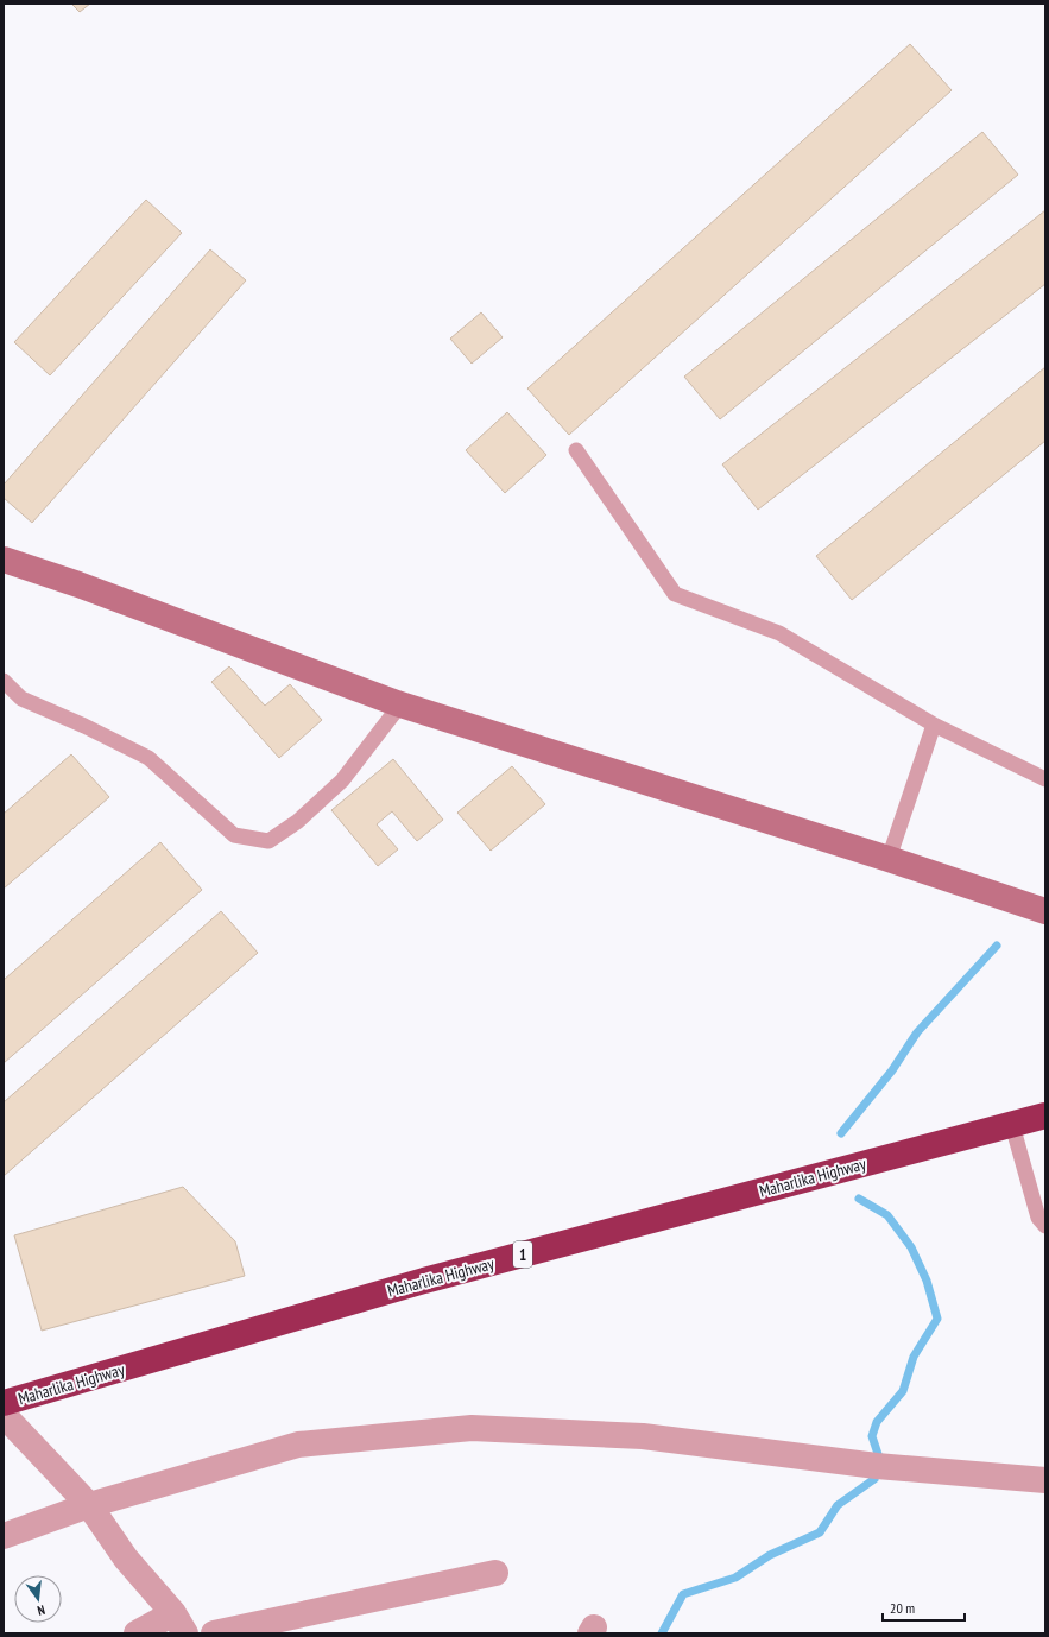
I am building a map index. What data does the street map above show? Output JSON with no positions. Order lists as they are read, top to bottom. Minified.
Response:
{"streets":{"highway":["Maharlika Highway","1"]},"scale_bar":"20 m","north":"bottom"}
